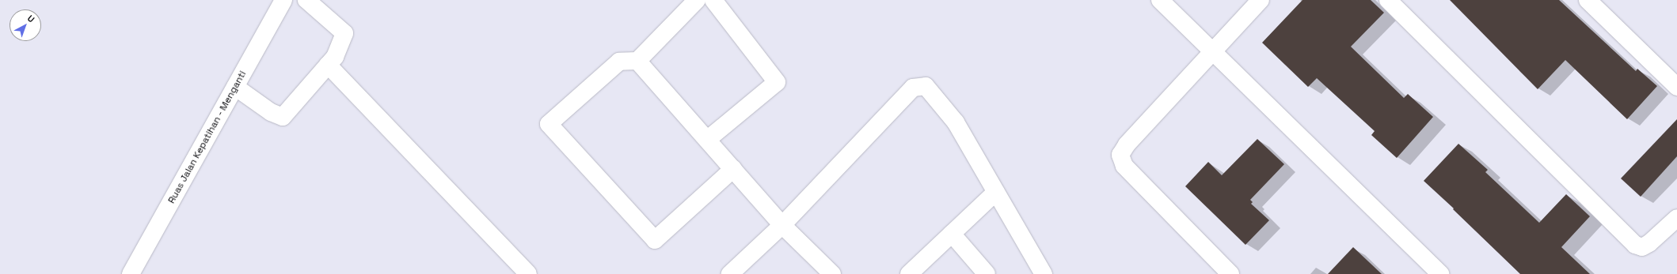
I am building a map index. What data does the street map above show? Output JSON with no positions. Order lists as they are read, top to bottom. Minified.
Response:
{"streets":{"street":["Ruas Jalan Kepatihan - Menganti"]},"north":"top right"}
